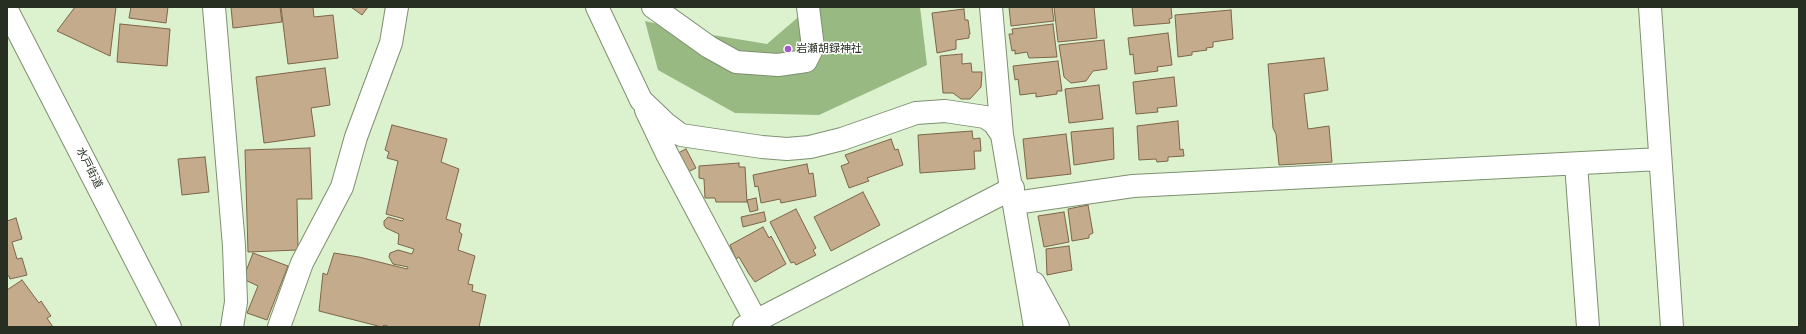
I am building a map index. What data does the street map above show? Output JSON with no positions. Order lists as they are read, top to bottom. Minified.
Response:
{"streets":{"main road":["水戸街道"]},"places":["岩瀬胡録神社"]}
